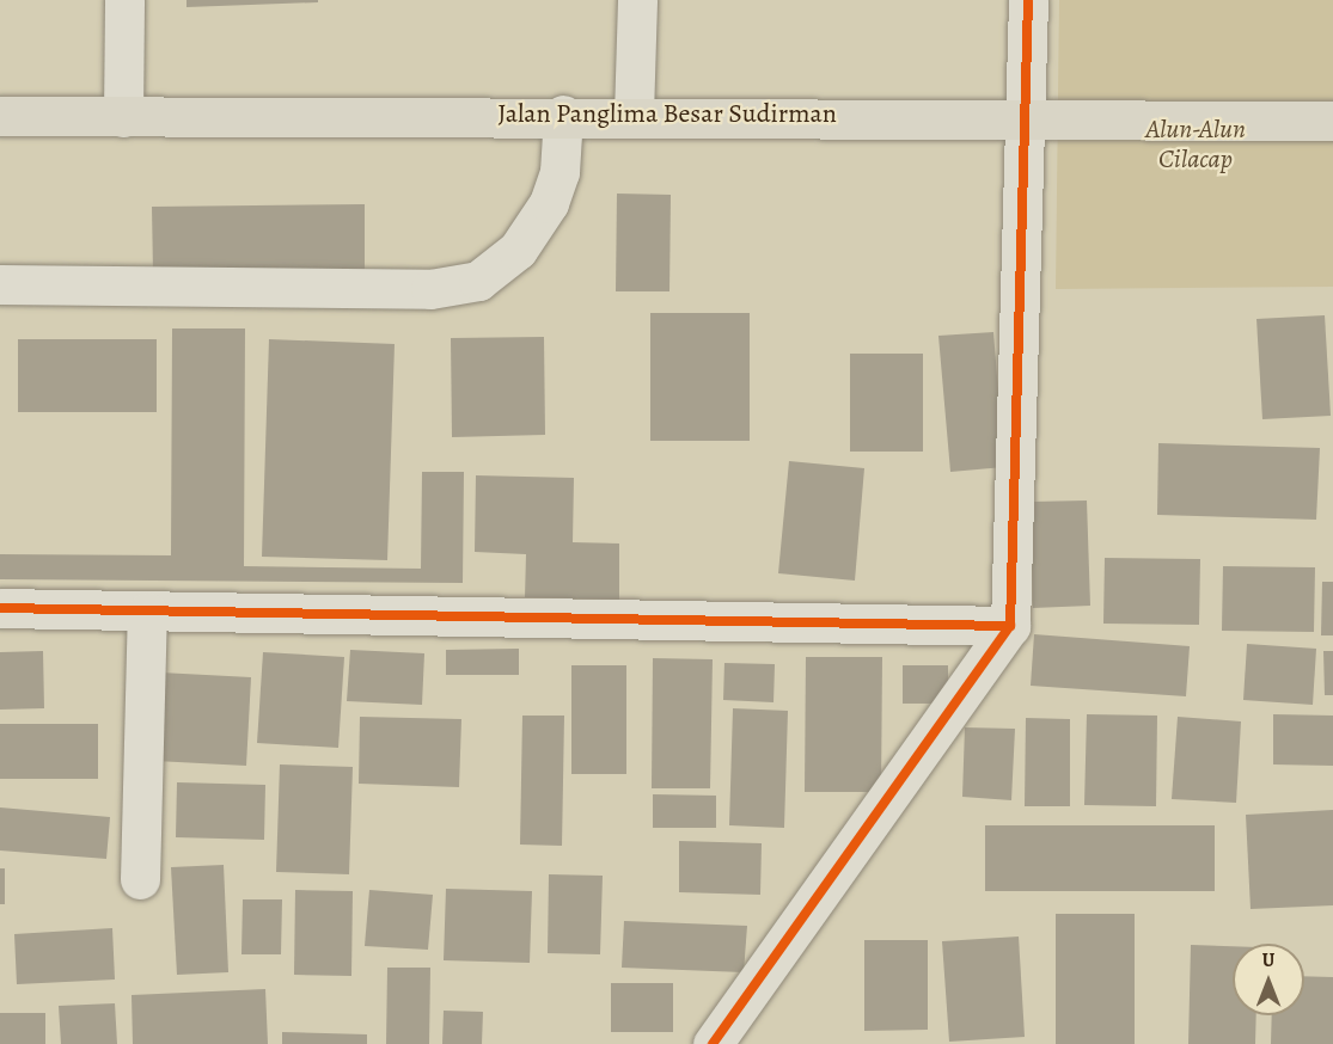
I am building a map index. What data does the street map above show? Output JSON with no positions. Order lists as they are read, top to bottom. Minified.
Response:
{"streets":{"main road":["Jalan Panglima Besar Sudirman"]},"parks":["Alun-Alun Cilacap"],"north":"top"}
